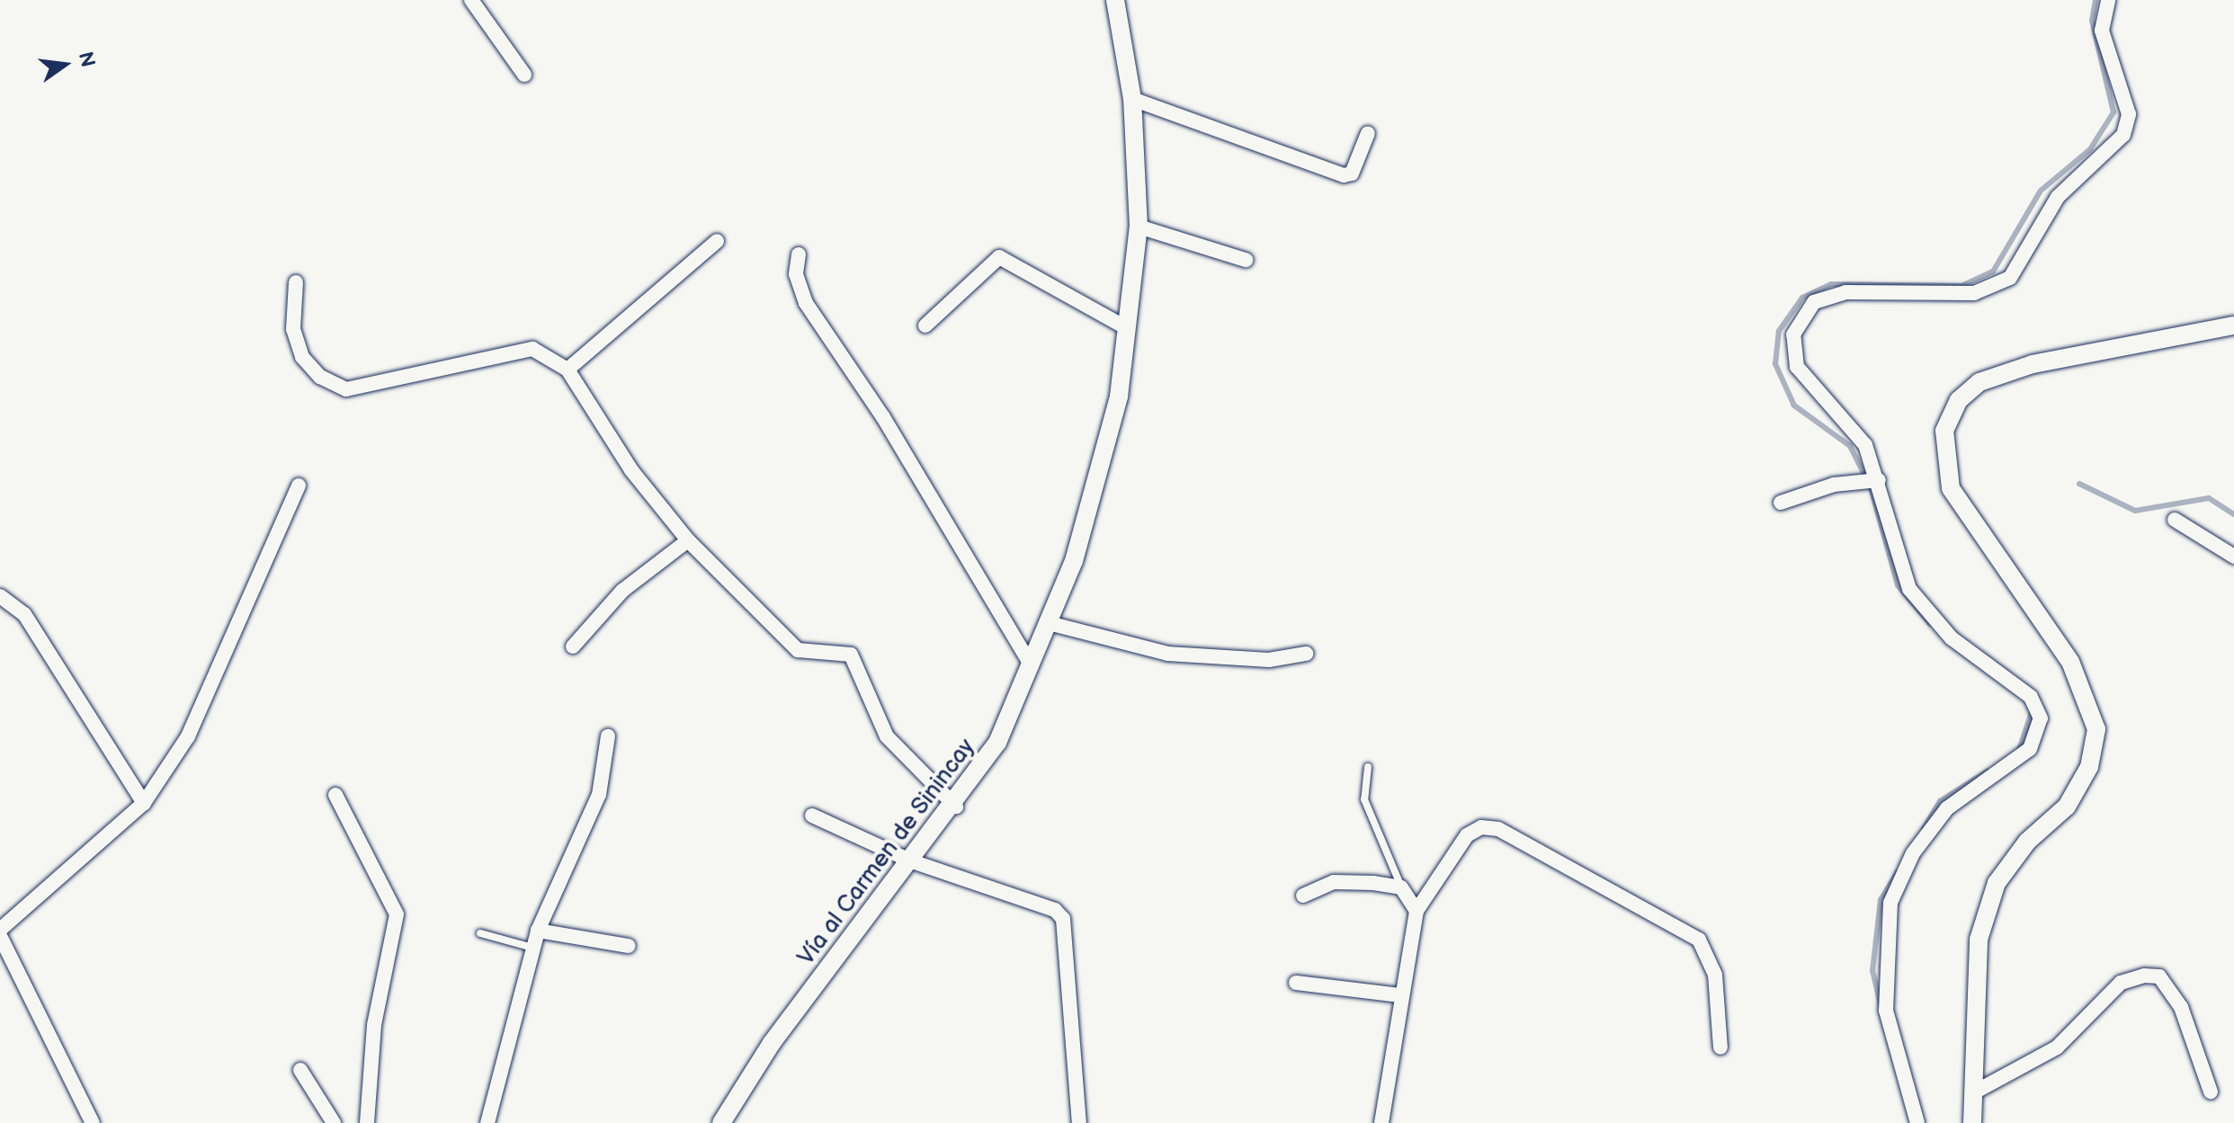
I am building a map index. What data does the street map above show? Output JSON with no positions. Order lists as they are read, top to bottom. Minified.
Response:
{"streets":{"street":["Vía al Carmen de Sinincay"]},"north":"right"}
